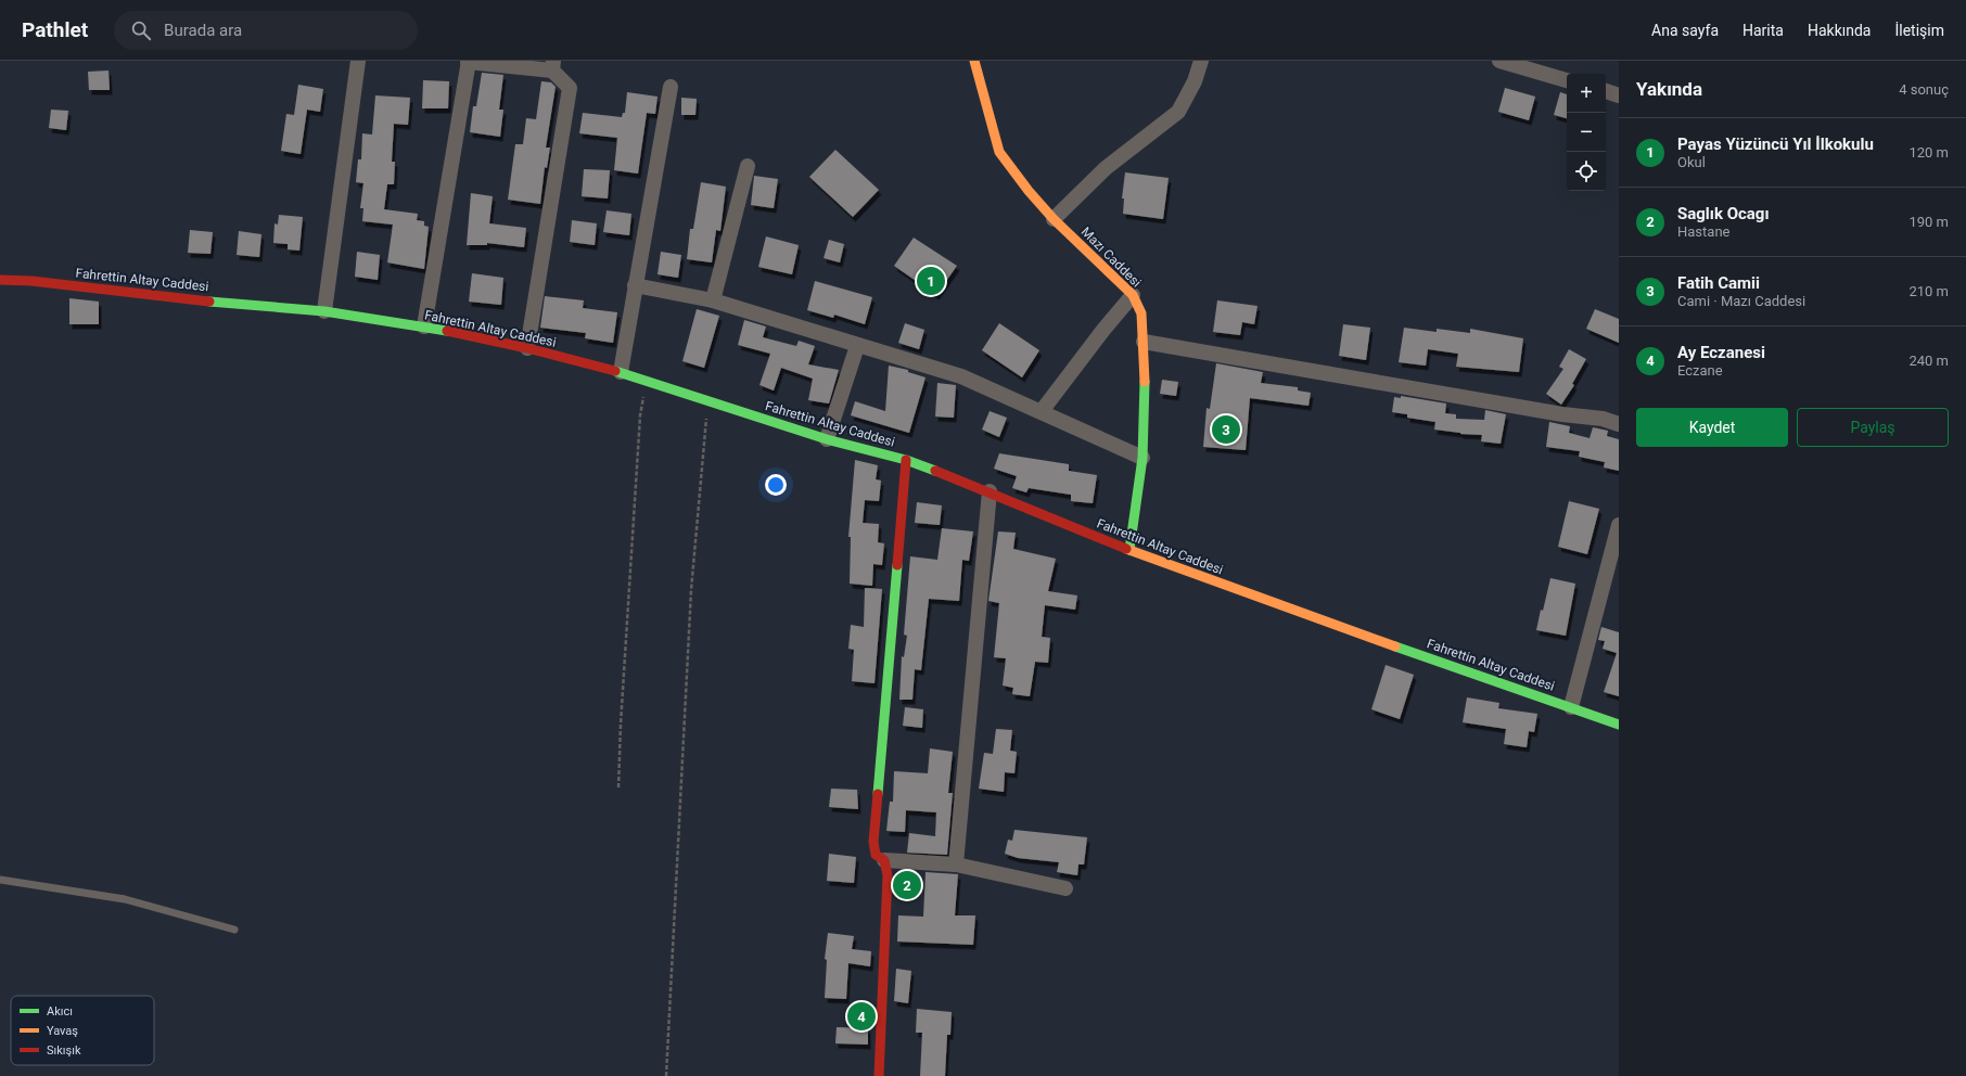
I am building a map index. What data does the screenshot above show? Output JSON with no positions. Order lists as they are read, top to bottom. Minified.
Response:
{"streets":{"street":["Mazı Caddesi","Fahrettin Altay Caddesi"]},"crossings":[["Mazı Caddesi","Fahrettin Altay Caddesi"]],"legend":["Akıcı","Yavaş","Sıkışık"],"page":{"header":"Pathlet","search":"Burada ara","nav":["Ana sayfa","Harita","Hakkında","İletişim"],"heading":["Yakında","4 sonuç"],"map_buttons":["+","−"],"list":[{"mark":"1","name":"Payas Yüzüncü Yıl İlkokulu","note":"Okul","value":"120 m"},{"mark":"2","name":"Saglık Ocagı","note":"Hastane","value":"190 m"},{"mark":"3","name":"Fatih Camii","note":"Cami · Mazı Caddesi","value":"210 m"},{"mark":"4","name":"Ay Eczanesi","note":"Eczane","value":"240 m"}],"pins":["1","3","2","4"],"buttons":["Kaydet","Paylaş"]}}
